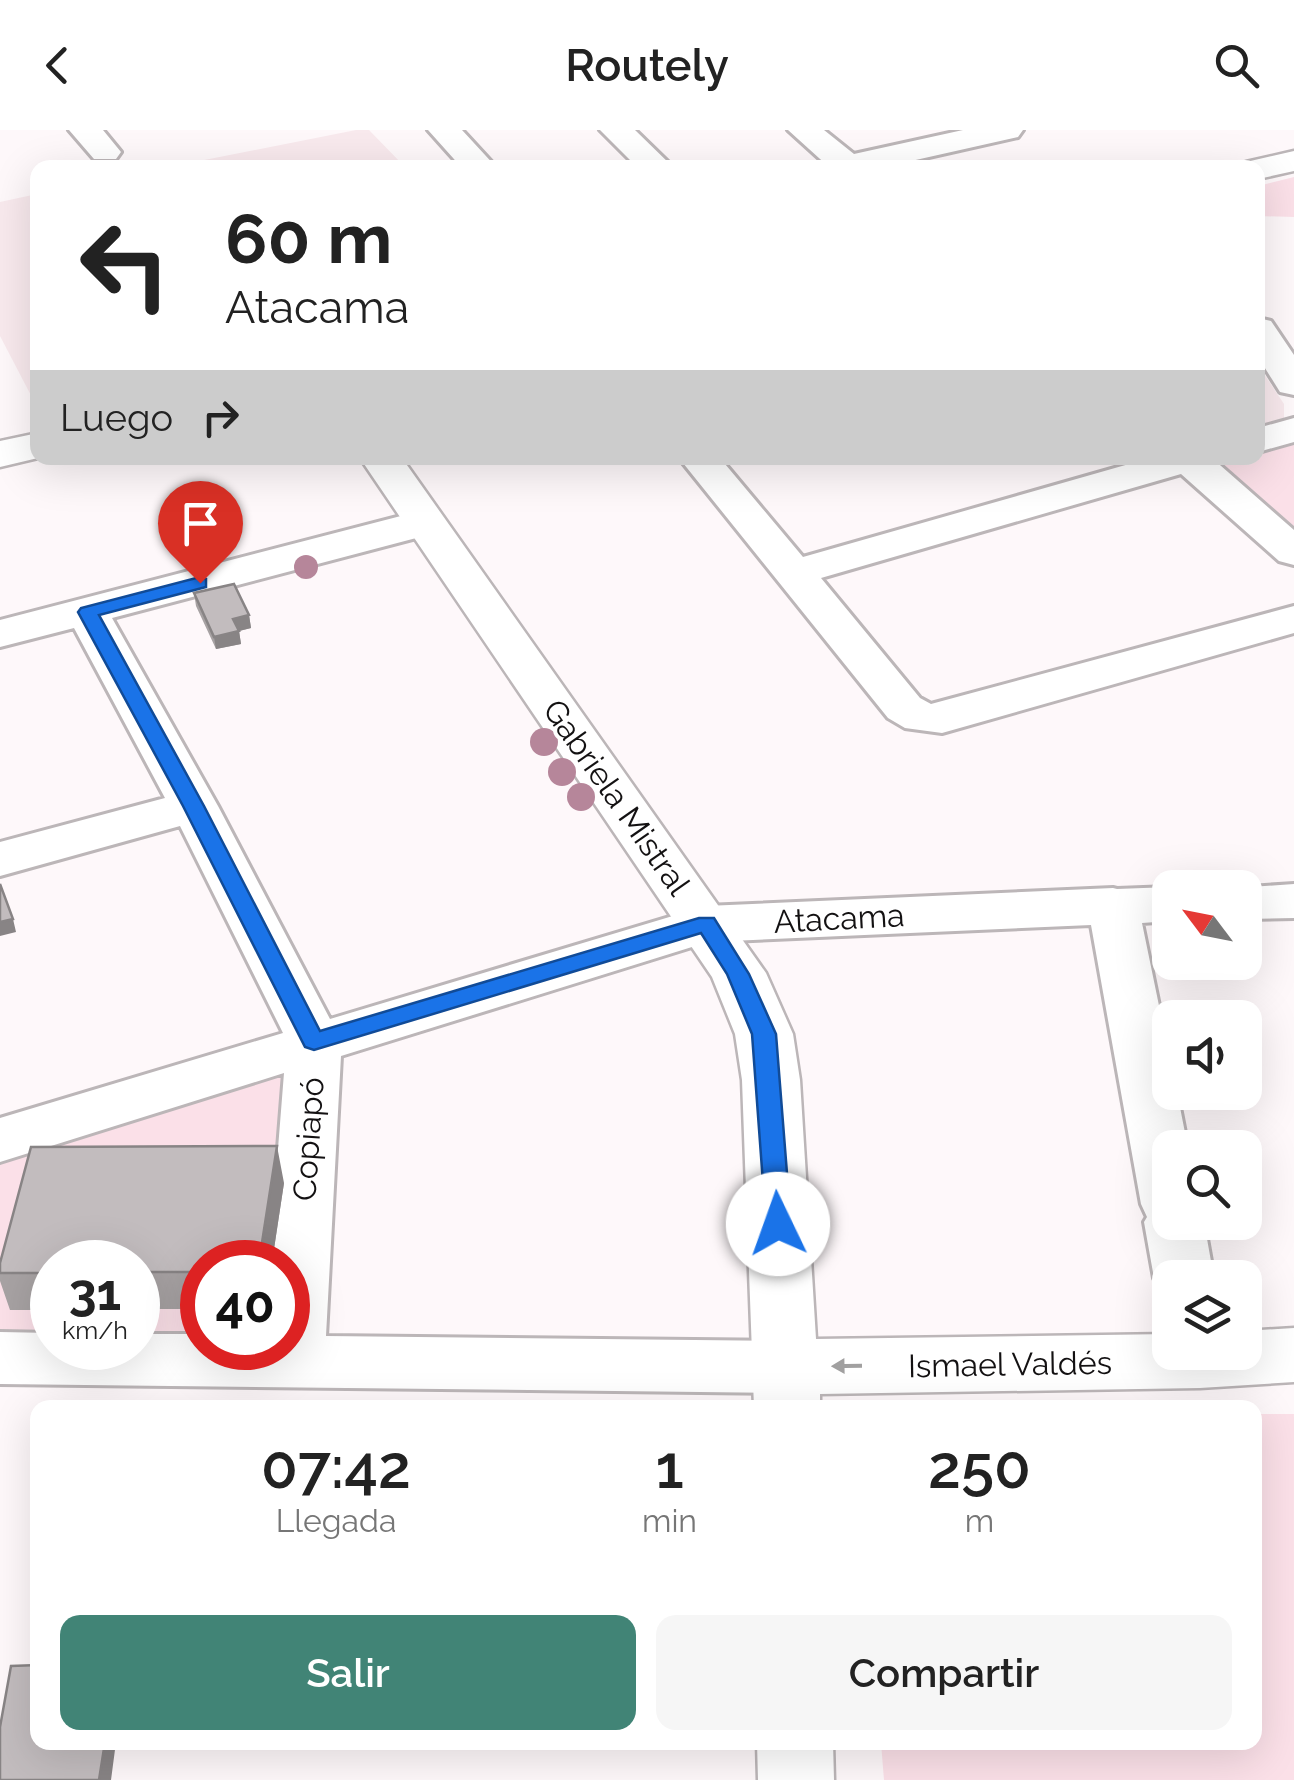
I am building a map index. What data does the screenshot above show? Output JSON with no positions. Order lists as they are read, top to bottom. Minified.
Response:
{"streets":{"street":["Gabriela Mistral","Atacama","Copiapó","Ismael Valdés"]},"crossings":[["Gabriela Mistral","Atacama"],["Gabriela Mistral","Ismael Valdés"],["Atacama","Copiapó"]],"one_way":["Ismael Valdés"],"north":"top left","page":{"header":"Routely","turn":["60 m","Atacama"],"then":"Luego","speed":"31 km/h","limit":"40","eta":["07:42","Llegada","1","min","250","m"],"buttons":["Salir","Compartir"]}}
